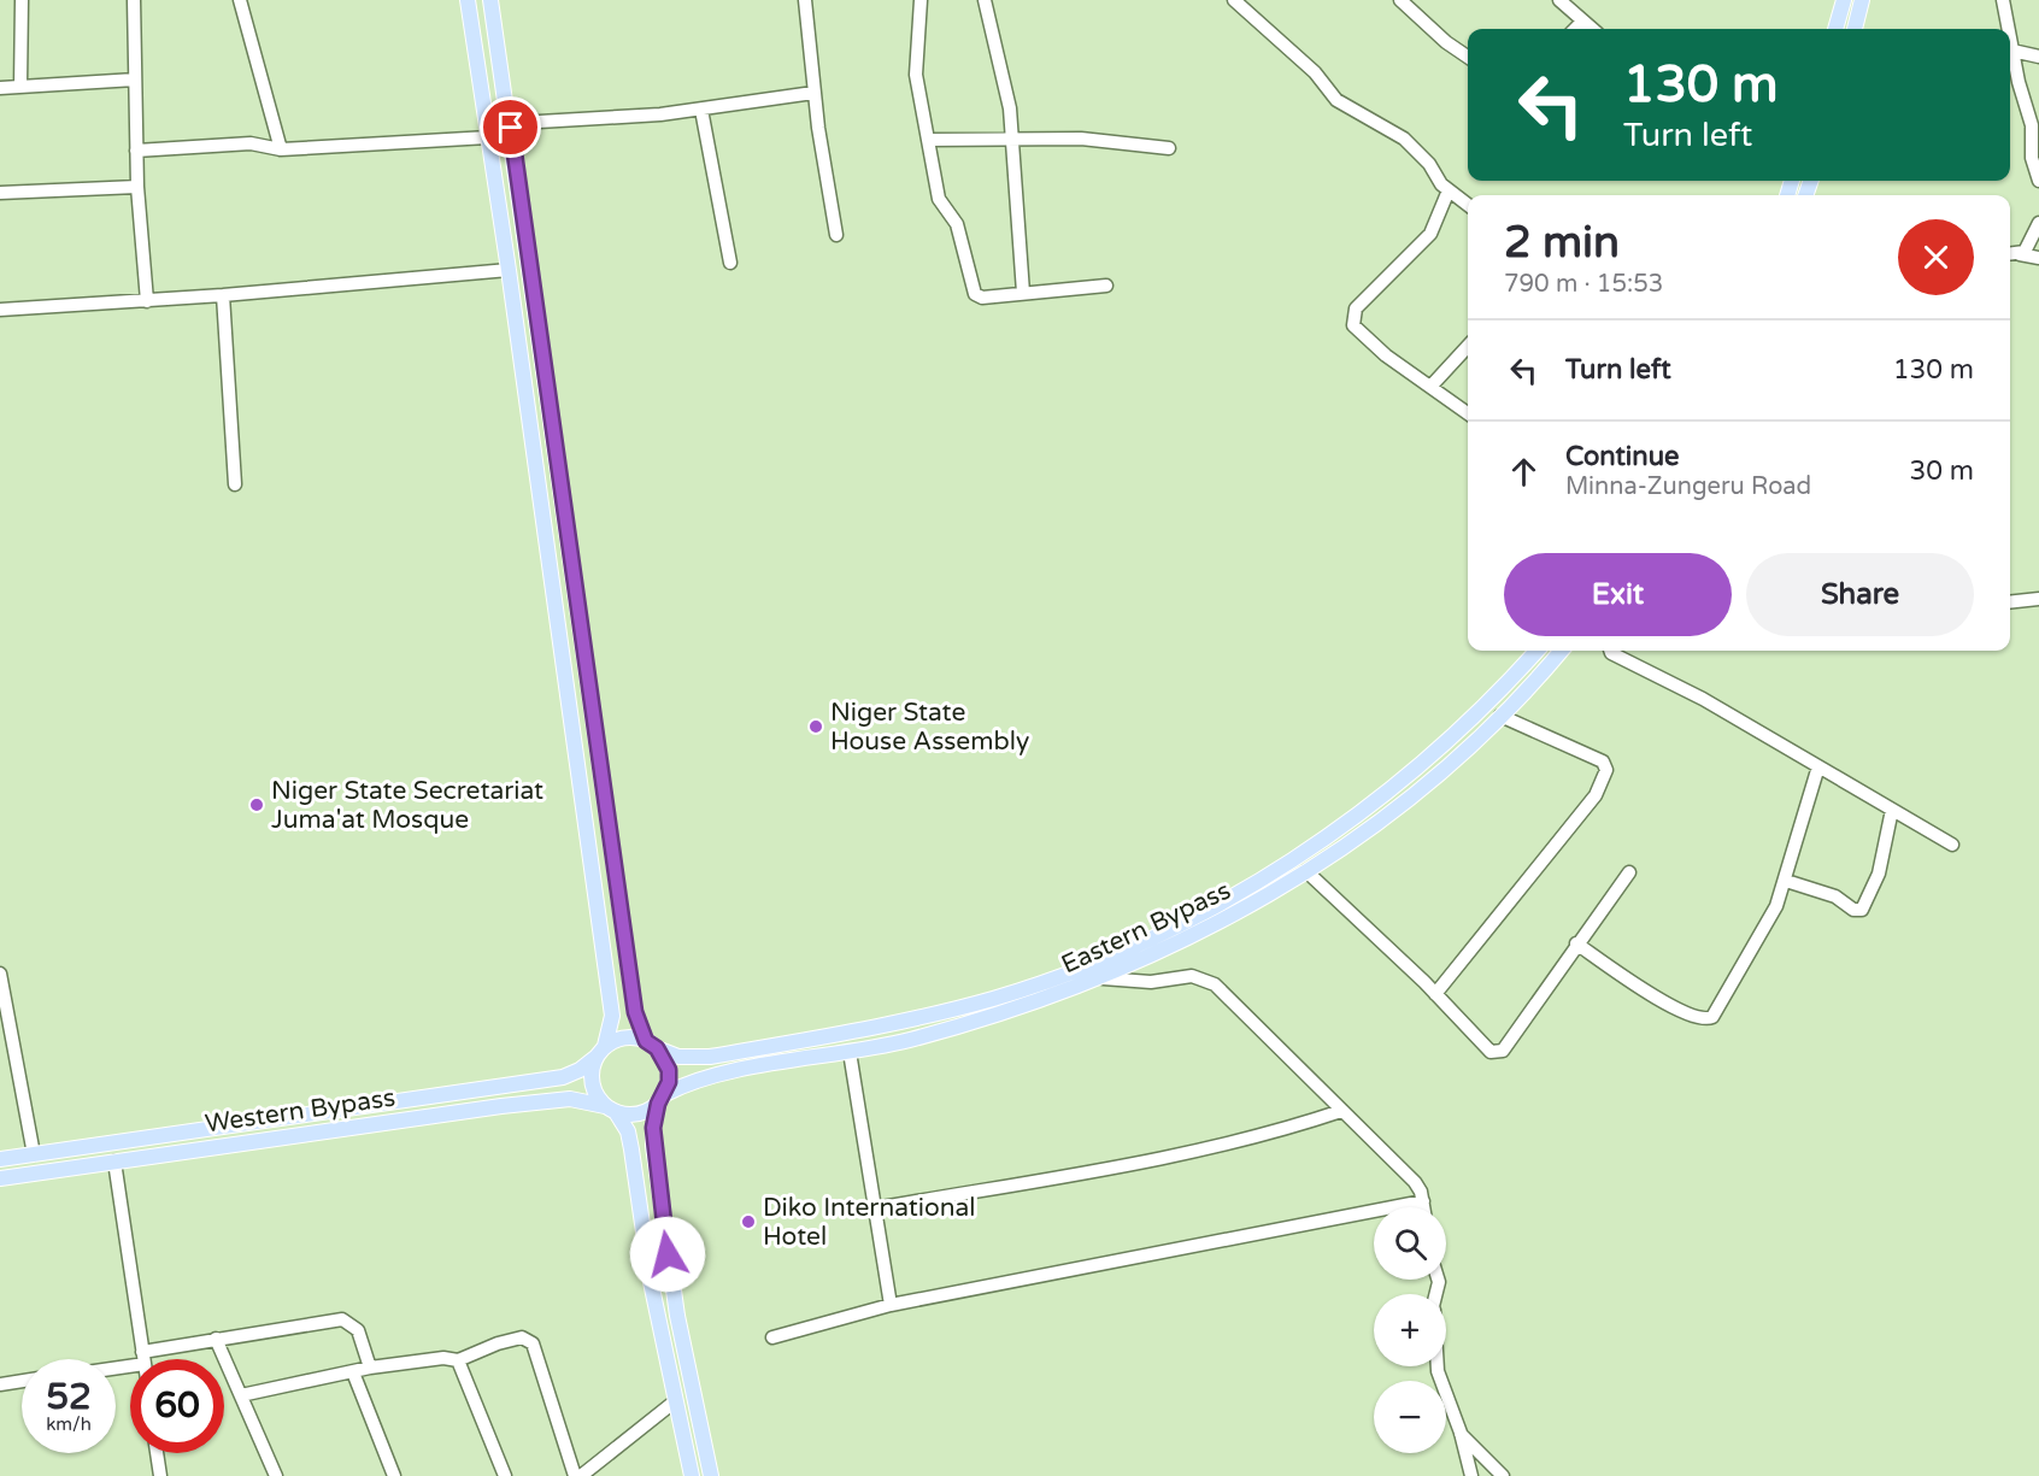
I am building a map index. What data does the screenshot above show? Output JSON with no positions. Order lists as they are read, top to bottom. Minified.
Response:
{"streets":{"main road":["Eastern Bypass","Western Bypass"]},"crossings":[["Eastern Bypass","Western Bypass"]],"places":["Niger State House Assembly","Niger State Secretariat Juma'at Mosque","Diko International Hotel"],"page":{"turn":["130 m","Turn left"],"heading":["2 min","790 m · 15:53"],"list":[{"name":"Turn left","value":"130 m"},{"name":"Continue","note":"Minna-Zungeru Road","value":"30 m"}],"buttons":["Exit","Share"],"map_buttons":["+","−"],"speed":"52 km/h","limit":"60"}}
